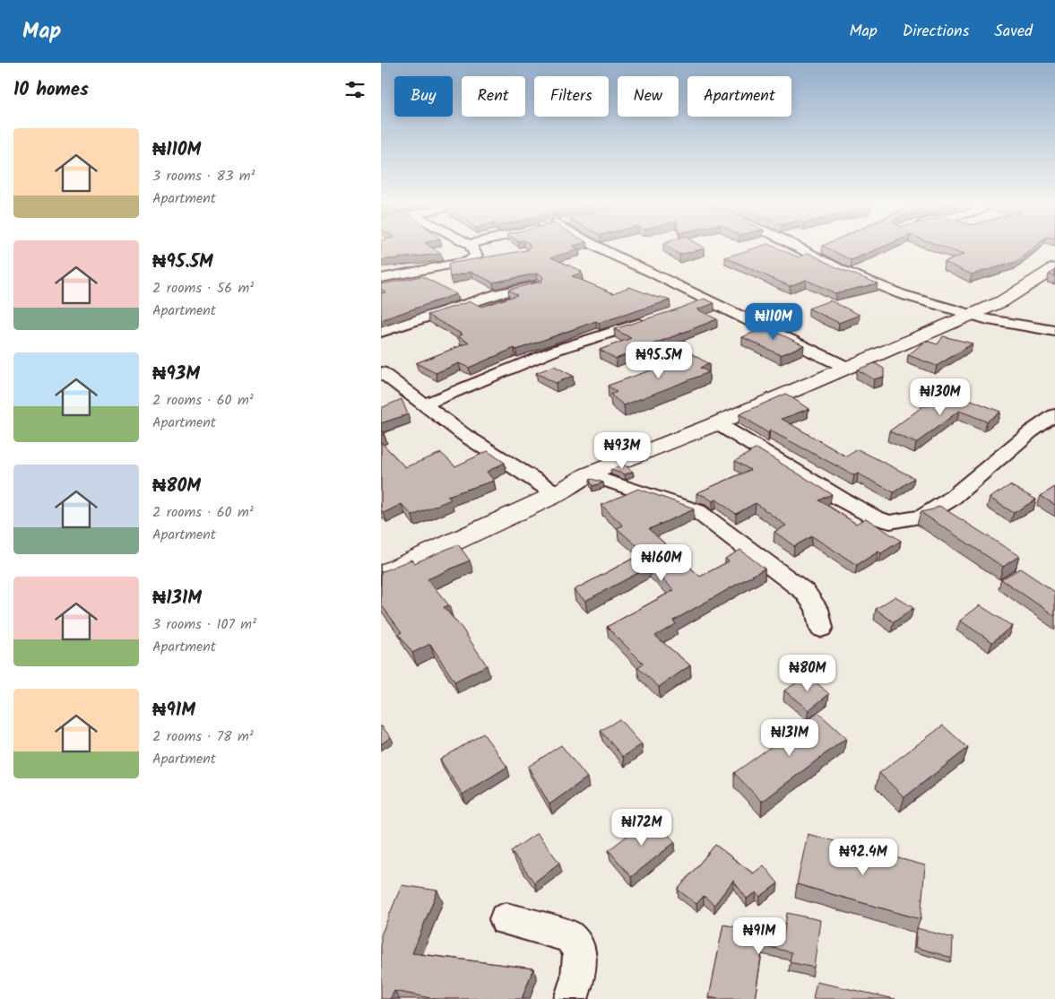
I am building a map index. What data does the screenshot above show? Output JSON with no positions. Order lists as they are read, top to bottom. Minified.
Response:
{"page":{"header":"Map","nav":["Map","Directions","Saved"],"heading":"10 homes","chip":["Buy","Rent","Filters","New","Apartment"],"list":[{"name":"₦110M","note":"3 rooms · 83 m² · Apartment"},{"name":"₦95.5M","note":"2 rooms · 56 m² · Apartment"},{"name":"₦93M","note":"2 rooms · 60 m² · Apartment"},{"name":"₦80M","note":"2 rooms · 60 m² · Apartment"},{"name":"₦131M","note":"3 rooms · 107 m² · Apartment"},{"name":"₦91M","note":"2 rooms · 78 m² · Apartment"}],"price":["₦110M","₦95.5M","₦130M","₦93M","₦160M","₦80M","₦131M","₦172M","₦92.4M","₦91M"]}}
